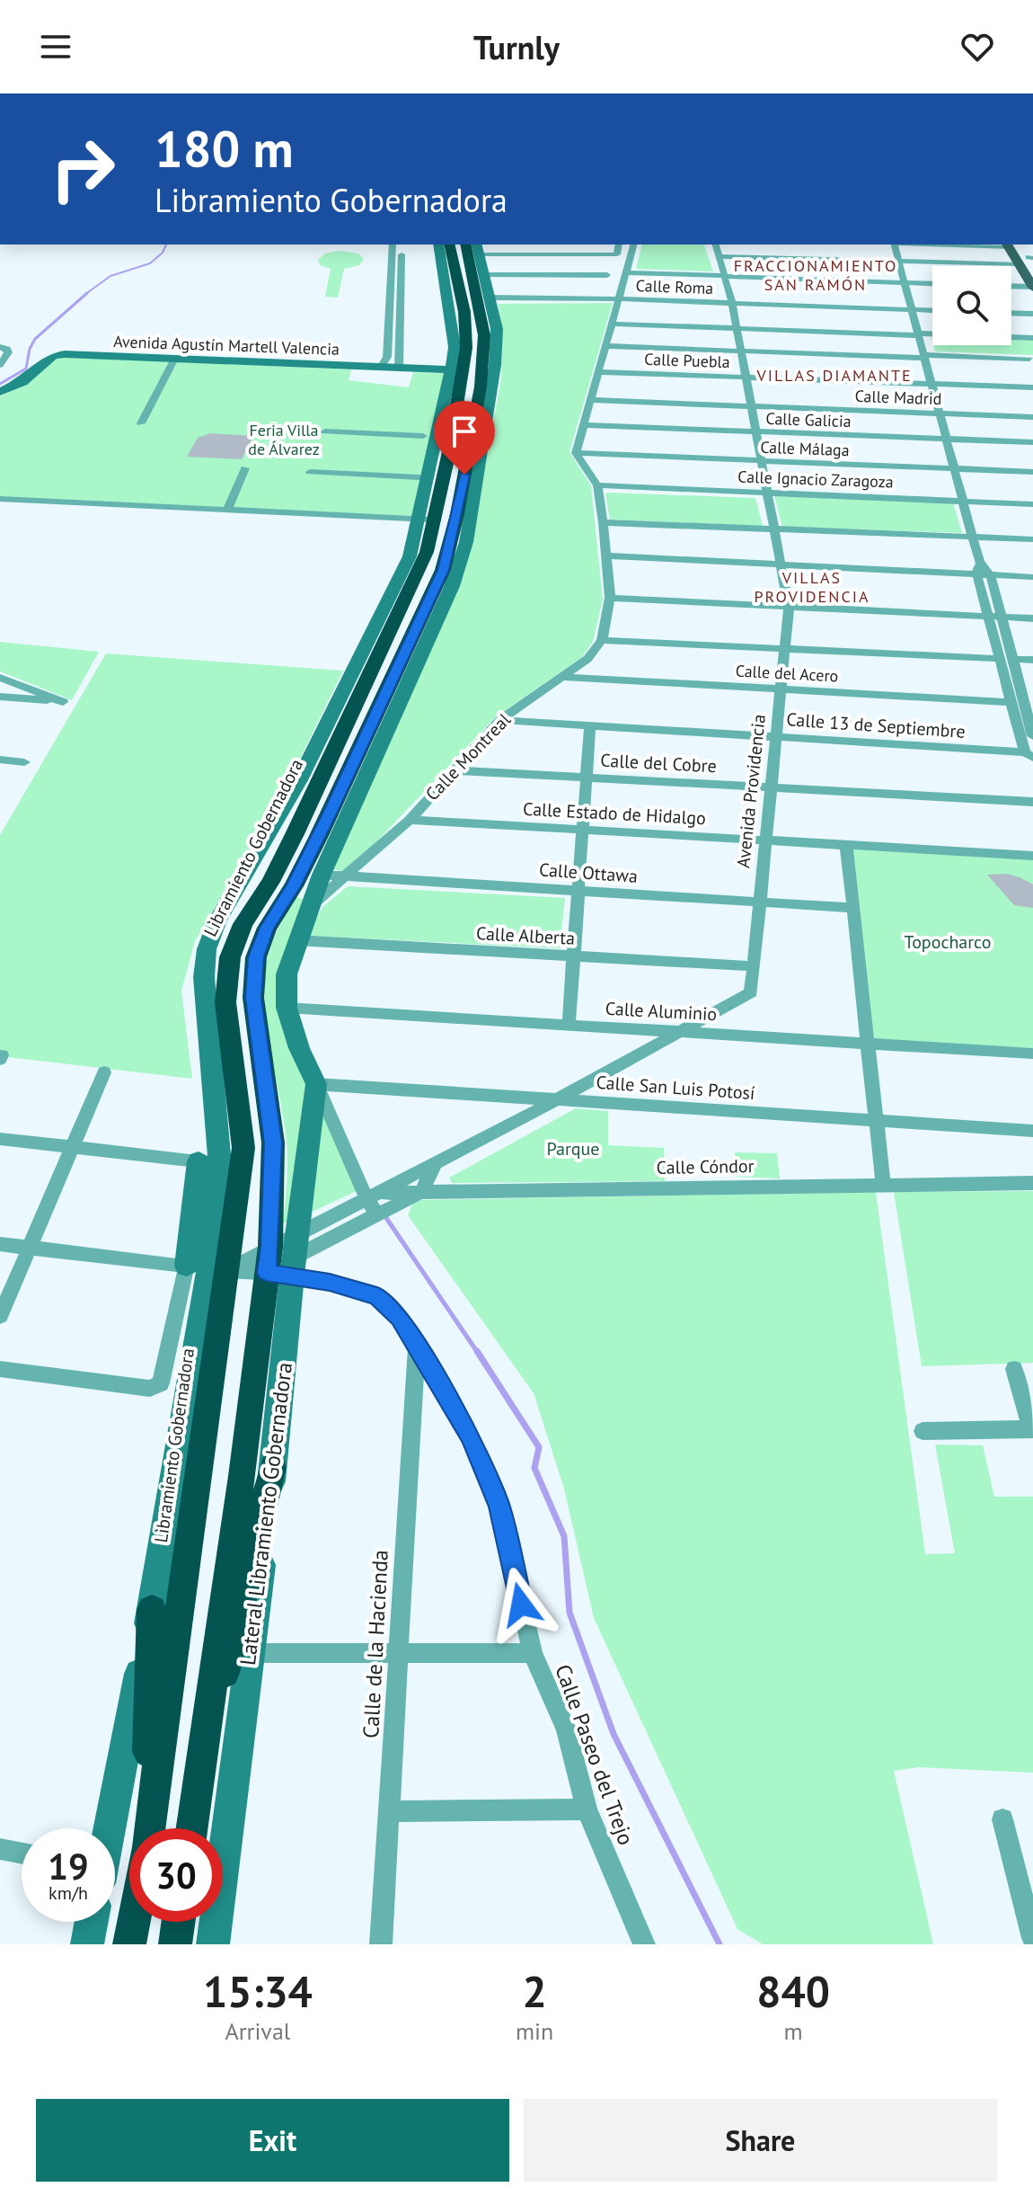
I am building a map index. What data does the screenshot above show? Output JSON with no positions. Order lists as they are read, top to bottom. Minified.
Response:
{"streets":{"highway":["Libramiento Gobernadora"],"street":["Calle Roma","Avenida Agustín Martell Valencia","Calle Puebla","Calle Madrid","Calle Galicia","Calle Málaga","Calle Ignacio Zaragoza","Calle del Acero","Calle 13 de Septiembre","Calle Montreal","Calle del Cobre","Avenida Providencia","Calle Estado de Hidalgo","Calle Ottawa","Calle Alberta","Calle Aluminio","Calle San Luis Potosí","Calle Cóndor","Lateral Libramiento Gobernadora","Calle de la Hacienda","Calle Paseo del Trejo"]},"crossings":[["Calle Roma","Avenida Providencia"],["Calle Puebla","Avenida Providencia"],["Calle Madrid","Avenida Providencia"],["Calle Galicia","Avenida Providencia"],["Calle Málaga","Avenida Providencia"],["Calle Ignacio Zaragoza","Avenida Providencia"],["Calle del Acero","Calle Montreal"],["Calle del Acero","Avenida Providencia"],["Calle 13 de Septiembre","Calle Montreal"],["Calle 13 de Septiembre","Avenida Providencia"],["Calle Montreal","Calle del Cobre"],["Calle Montreal","Avenida Providencia"],["Calle Montreal","Calle Estado de Hidalgo"],["Calle Montreal","Calle Ottawa"],["Calle Montreal","Calle Alberta"],["Calle Montreal","Calle Aluminio"],["Calle Montreal","Calle San Luis Potosí"],["Calle Montreal","Calle Cóndor"],["Calle Montreal","Lateral Libramiento Gobernadora"],["Calle del Cobre","Avenida Providencia"],["Avenida Providencia","Calle Estado de Hidalgo"],["Avenida Providencia","Libramiento Gobernadora"],["Avenida Providencia","Calle Ottawa"],["Avenida Providencia","Calle Alberta"],["Avenida Providencia","Calle Aluminio"],["Avenida Providencia","Calle San Luis Potosí"],["Avenida Providencia","Calle Cóndor"],["Avenida Providencia","Lateral Libramiento Gobernadora"],["Avenida Providencia","Calle Paseo del Trejo"],["Calle San Luis Potosí","Lateral Libramiento Gobernadora"],["Lateral Libramiento Gobernadora","Calle Paseo del Trejo"],["Calle de la Hacienda","Calle Paseo del Trejo"]],"districts":["FRACCIONAMIENTO SAN RAMÓN","VILLAS DIAMANTE","VILLAS PROVIDENCIA"],"parks":["Feria Villa de Álvarez","Topocharco","Parque"],"page":{"header":"Turnly","turn":["180 m","Libramiento Gobernadora"],"speed":"19 km/h","limit":"30","eta":["15:34","Arrival","2","min","840","m"],"buttons":["Exit","Share"]}}
